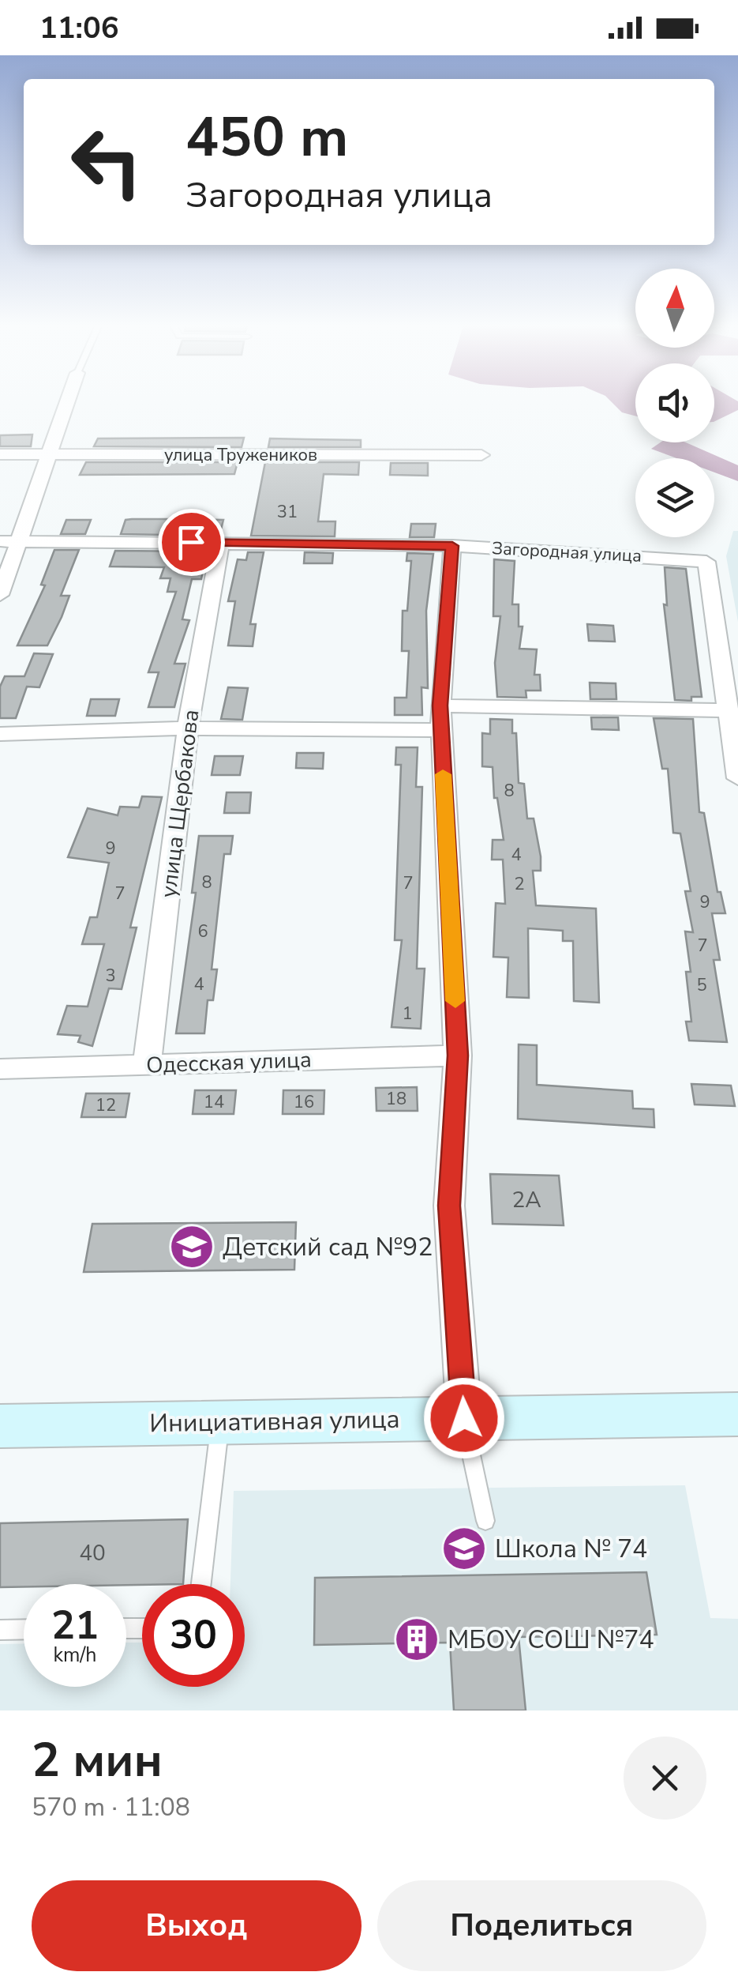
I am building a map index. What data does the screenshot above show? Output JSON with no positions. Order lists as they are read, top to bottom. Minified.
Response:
{"streets":{"main road":["Инициативная улица"],"street":["улица Тружеников","Загородная улица","улица Щербакова","Одесская улица"]},"crossings":[["Загородная улица","улица Щербакова"],["улица Щербакова","Одесская улица"]],"places":{"school or university":["Детский сад №92","Школа № 74"],"building":["МБОУ СОШ №74"]},"house_numbers":["31","8","9","4","8","7","2","7","9","6","7","3","4","5","1","18","14","16","12","2А","40"],"north":"top","page":{"status":"11:06","turn":["450 m","Загородная улица"],"speed":"21 km/h","limit":"30","heading":["2 мин","570 m · 11:08"],"buttons":["Выход","Поделиться"]}}
